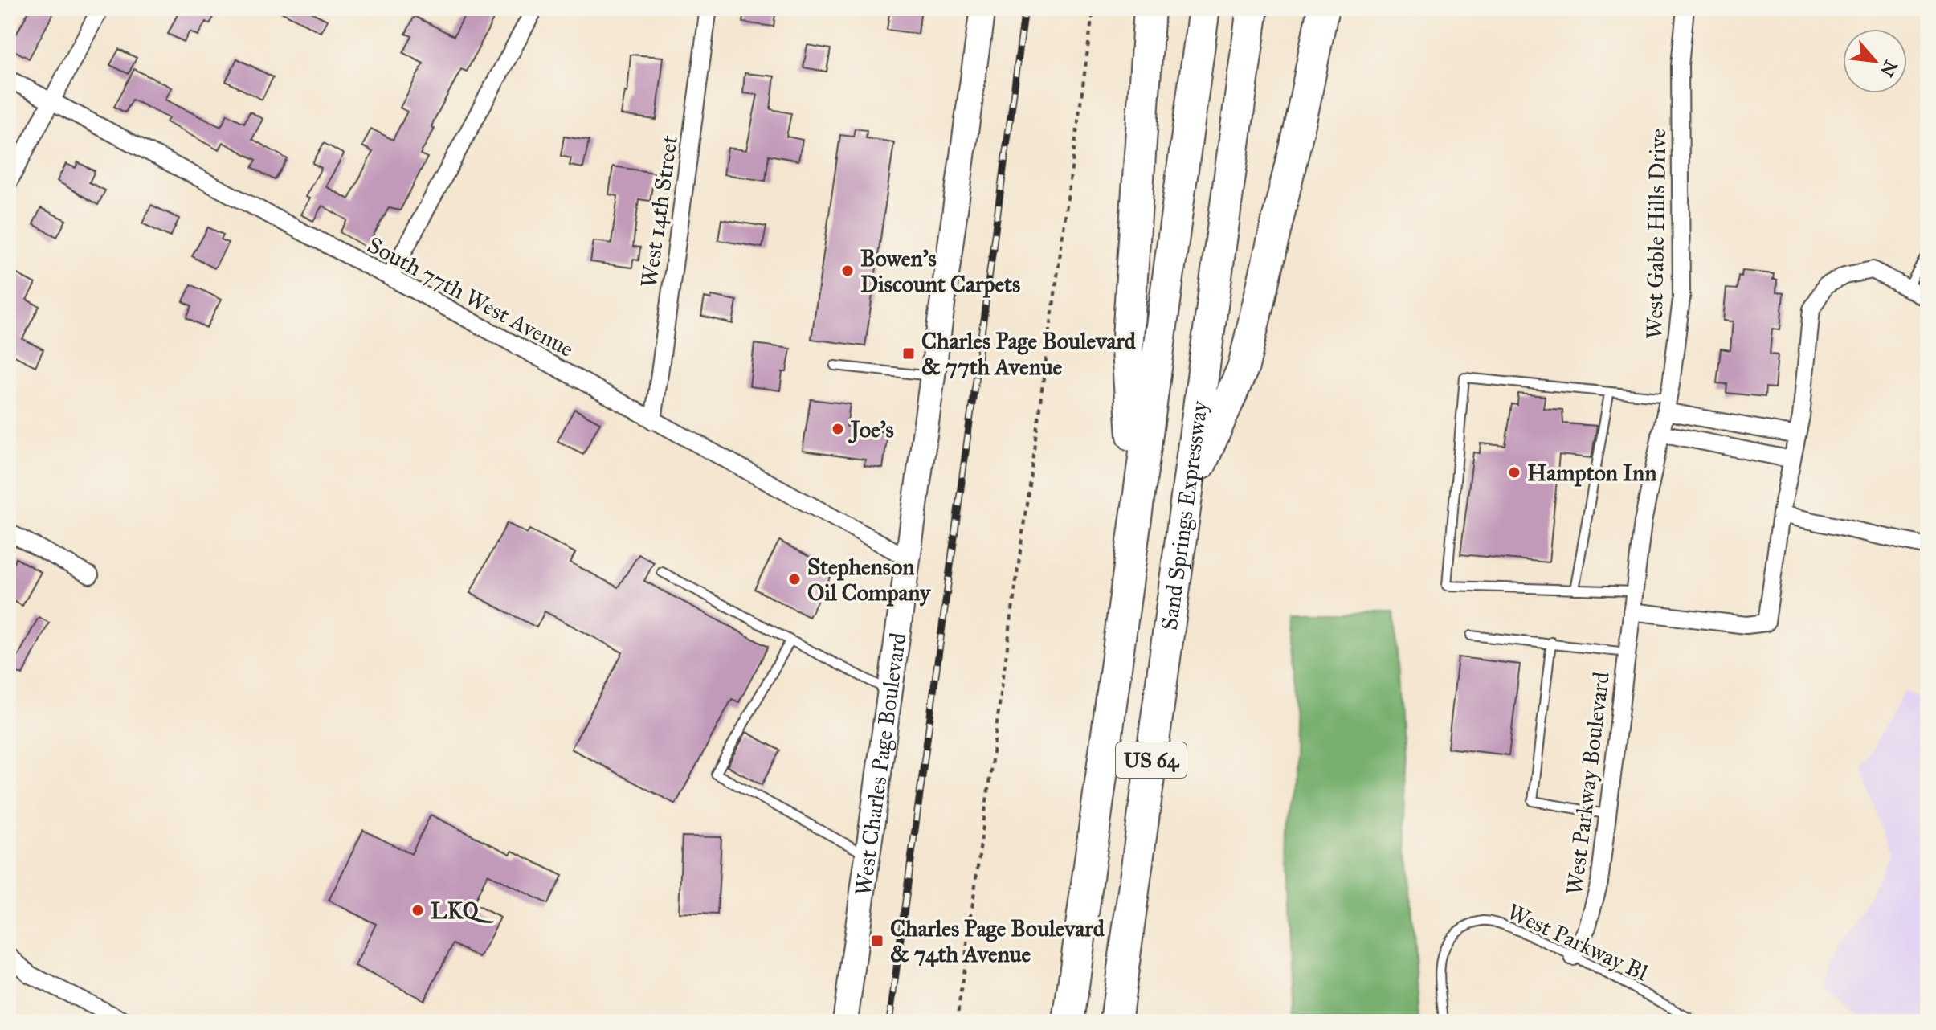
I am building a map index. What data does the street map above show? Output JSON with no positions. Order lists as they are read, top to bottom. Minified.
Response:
{"streets":{"highway":["Sand Springs Expressway","US 64"],"main road":["West Charles Page Boulevard"],"street":["West 14th Street","West Gable Hills Drive","South 77th West Avenue","West Parkway Boulevard"],"lane":["West Parkway Bl"]},"crossings":[["West 14th Street","South 77th West Avenue"],["West Gable Hills Drive","West Parkway Boulevard"],["South 77th West Avenue","West Charles Page Boulevard"],["West Parkway Boulevard","West Parkway Bl"]],"places":{"other":["Bowen's Discount Carpets","Joe's","Hampton Inn","Stephenson Oil Company","LKQ"],"transit":["Charles Page Boulevard & 77th Avenue","Charles Page Boulevard & 74th Avenue"]},"north":"bottom right"}
